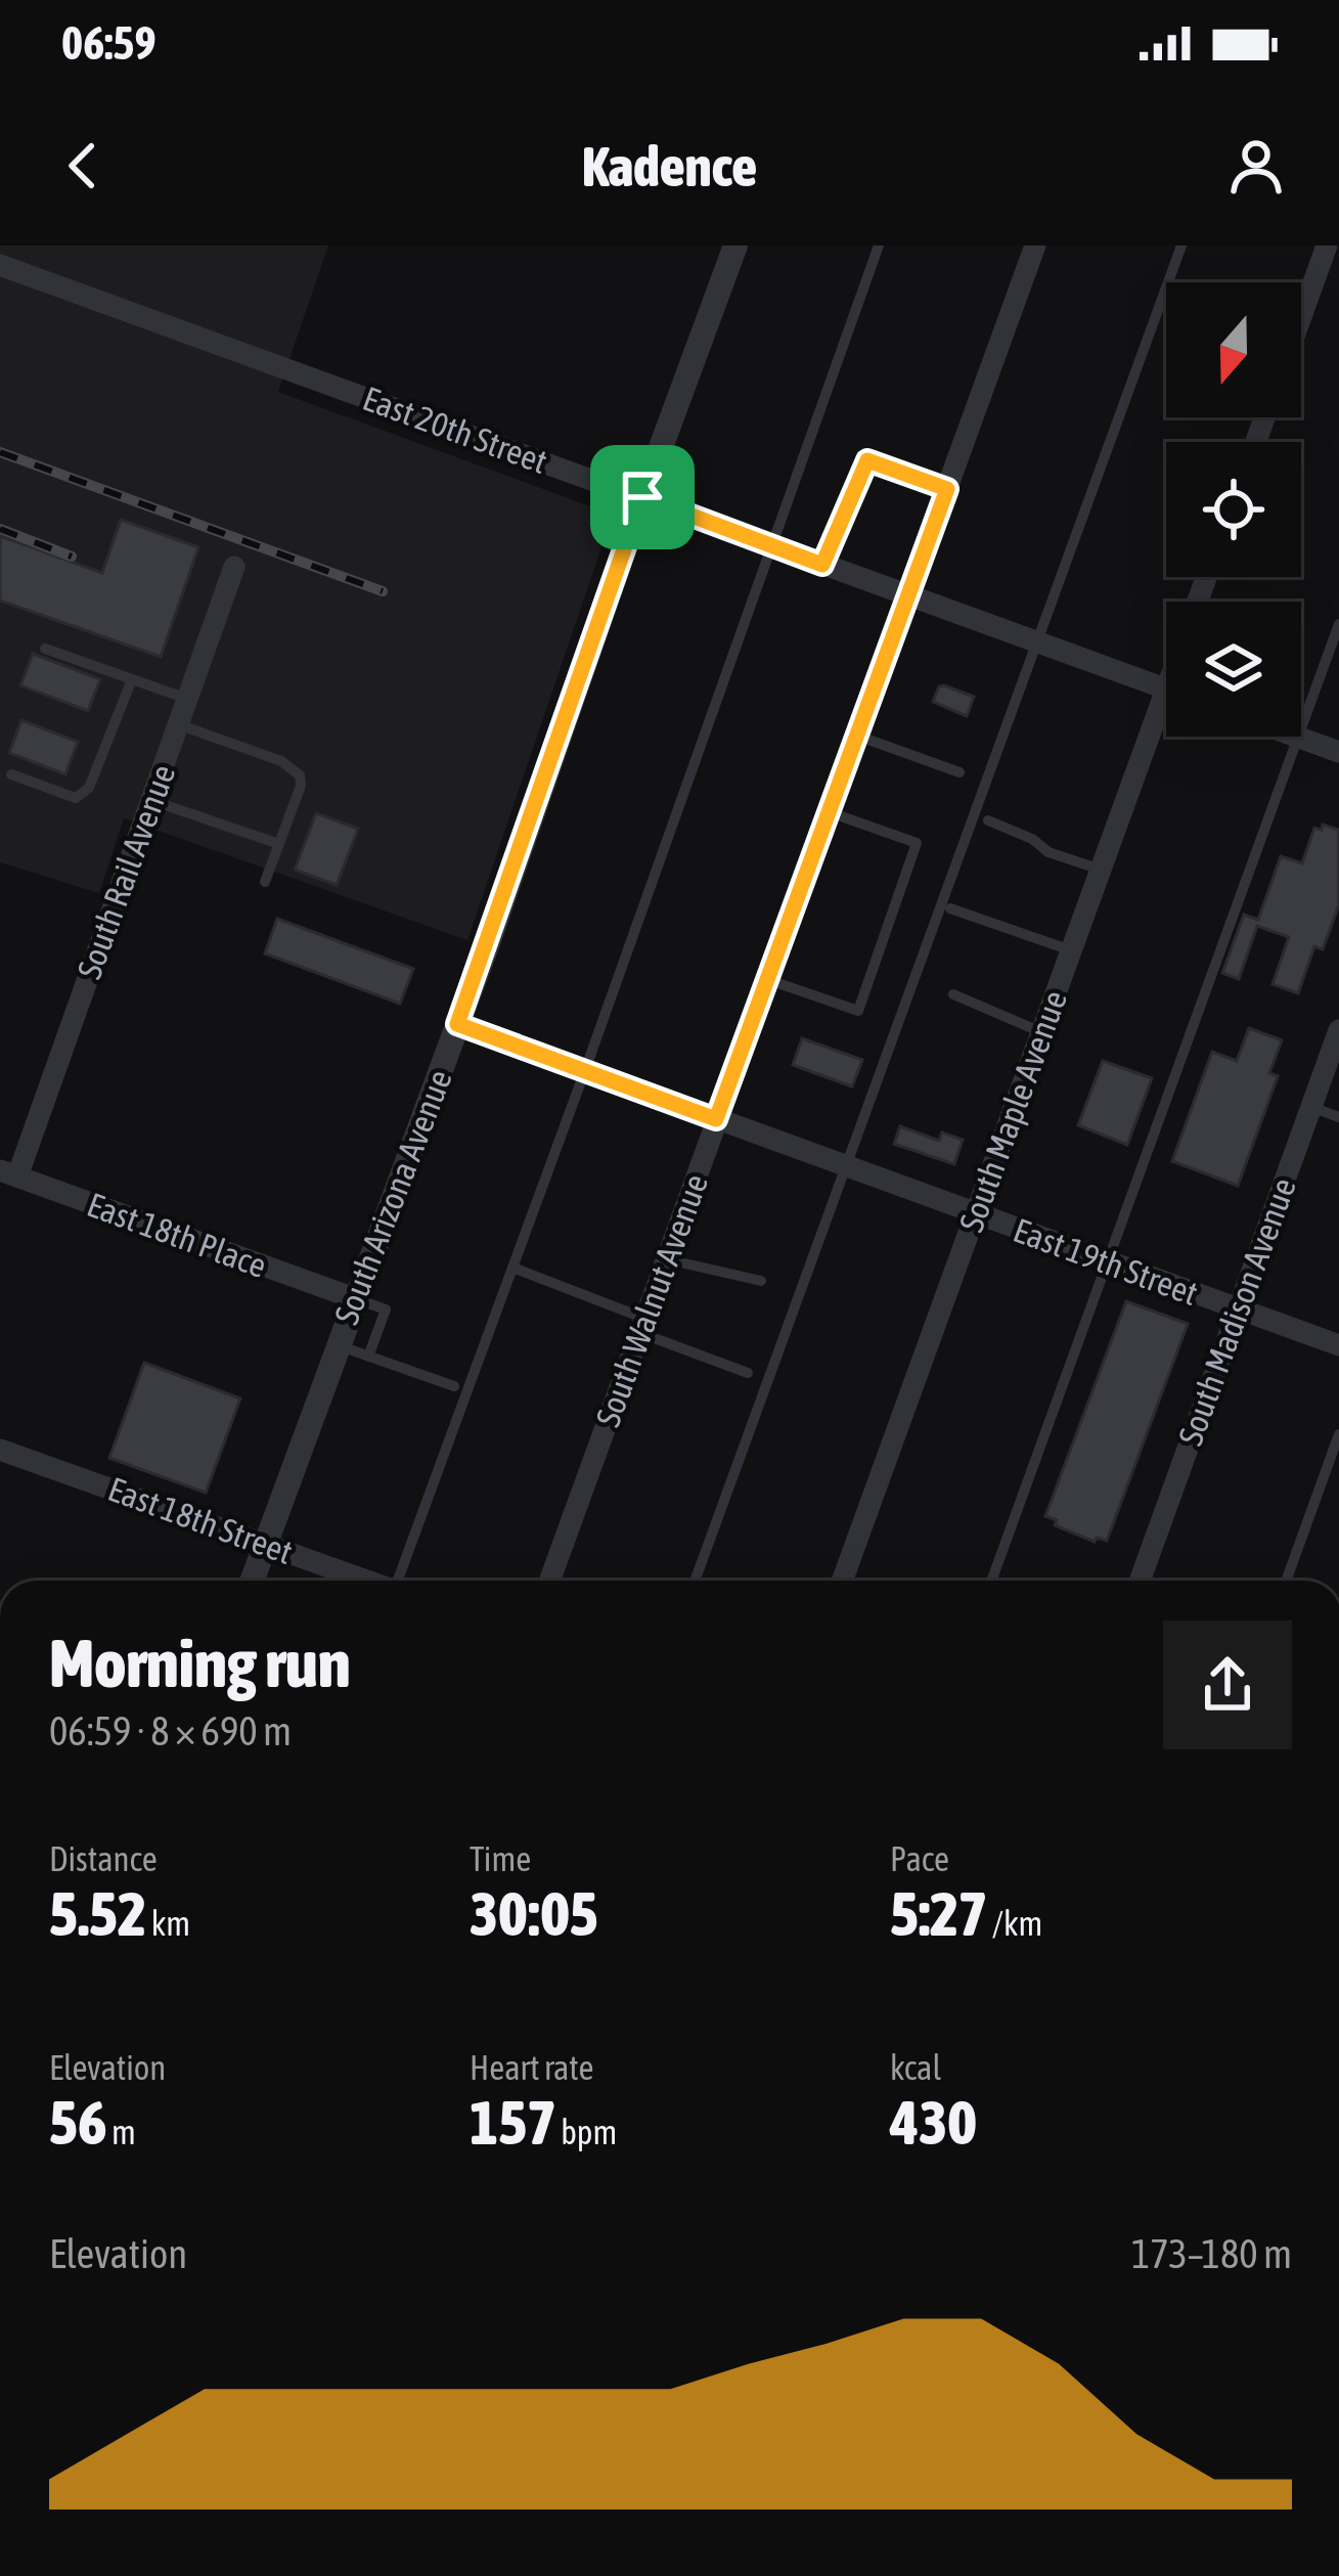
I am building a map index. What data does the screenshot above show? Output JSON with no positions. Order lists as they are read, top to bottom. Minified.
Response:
{"streets":{"street":["East 20th Street","South Rail Avenue","South Maple Avenue","South Arizona Avenue","East 18th Place","East 19th Street","South Walnut Avenue","South Madison Avenue","East 18th Street"]},"crossings":[["East 20th Street","South Arizona Avenue"],["East 20th Street","South Walnut Avenue"],["South Rail Avenue","East 18th Place"],["South Maple Avenue","East 19th Street"],["South Arizona Avenue","East 18th Place"],["South Arizona Avenue","East 19th Street"],["South Arizona Avenue","East 18th Street"],["East 19th Street","South Walnut Avenue"],["East 19th Street","South Madison Avenue"]],"north":"bottom","page":{"status":"06:59","header":"Kadence","heading":["Morning run","06:59 · 8 × 690 m"],"stats":[["Distance","5.52 km"],["Time","30:05"],["Pace","5:27 /km"],["Elevation","56 m"],["Heart rate","157 bpm"],["kcal","430"]],"chart":["Elevation","173–180 m"]}}
